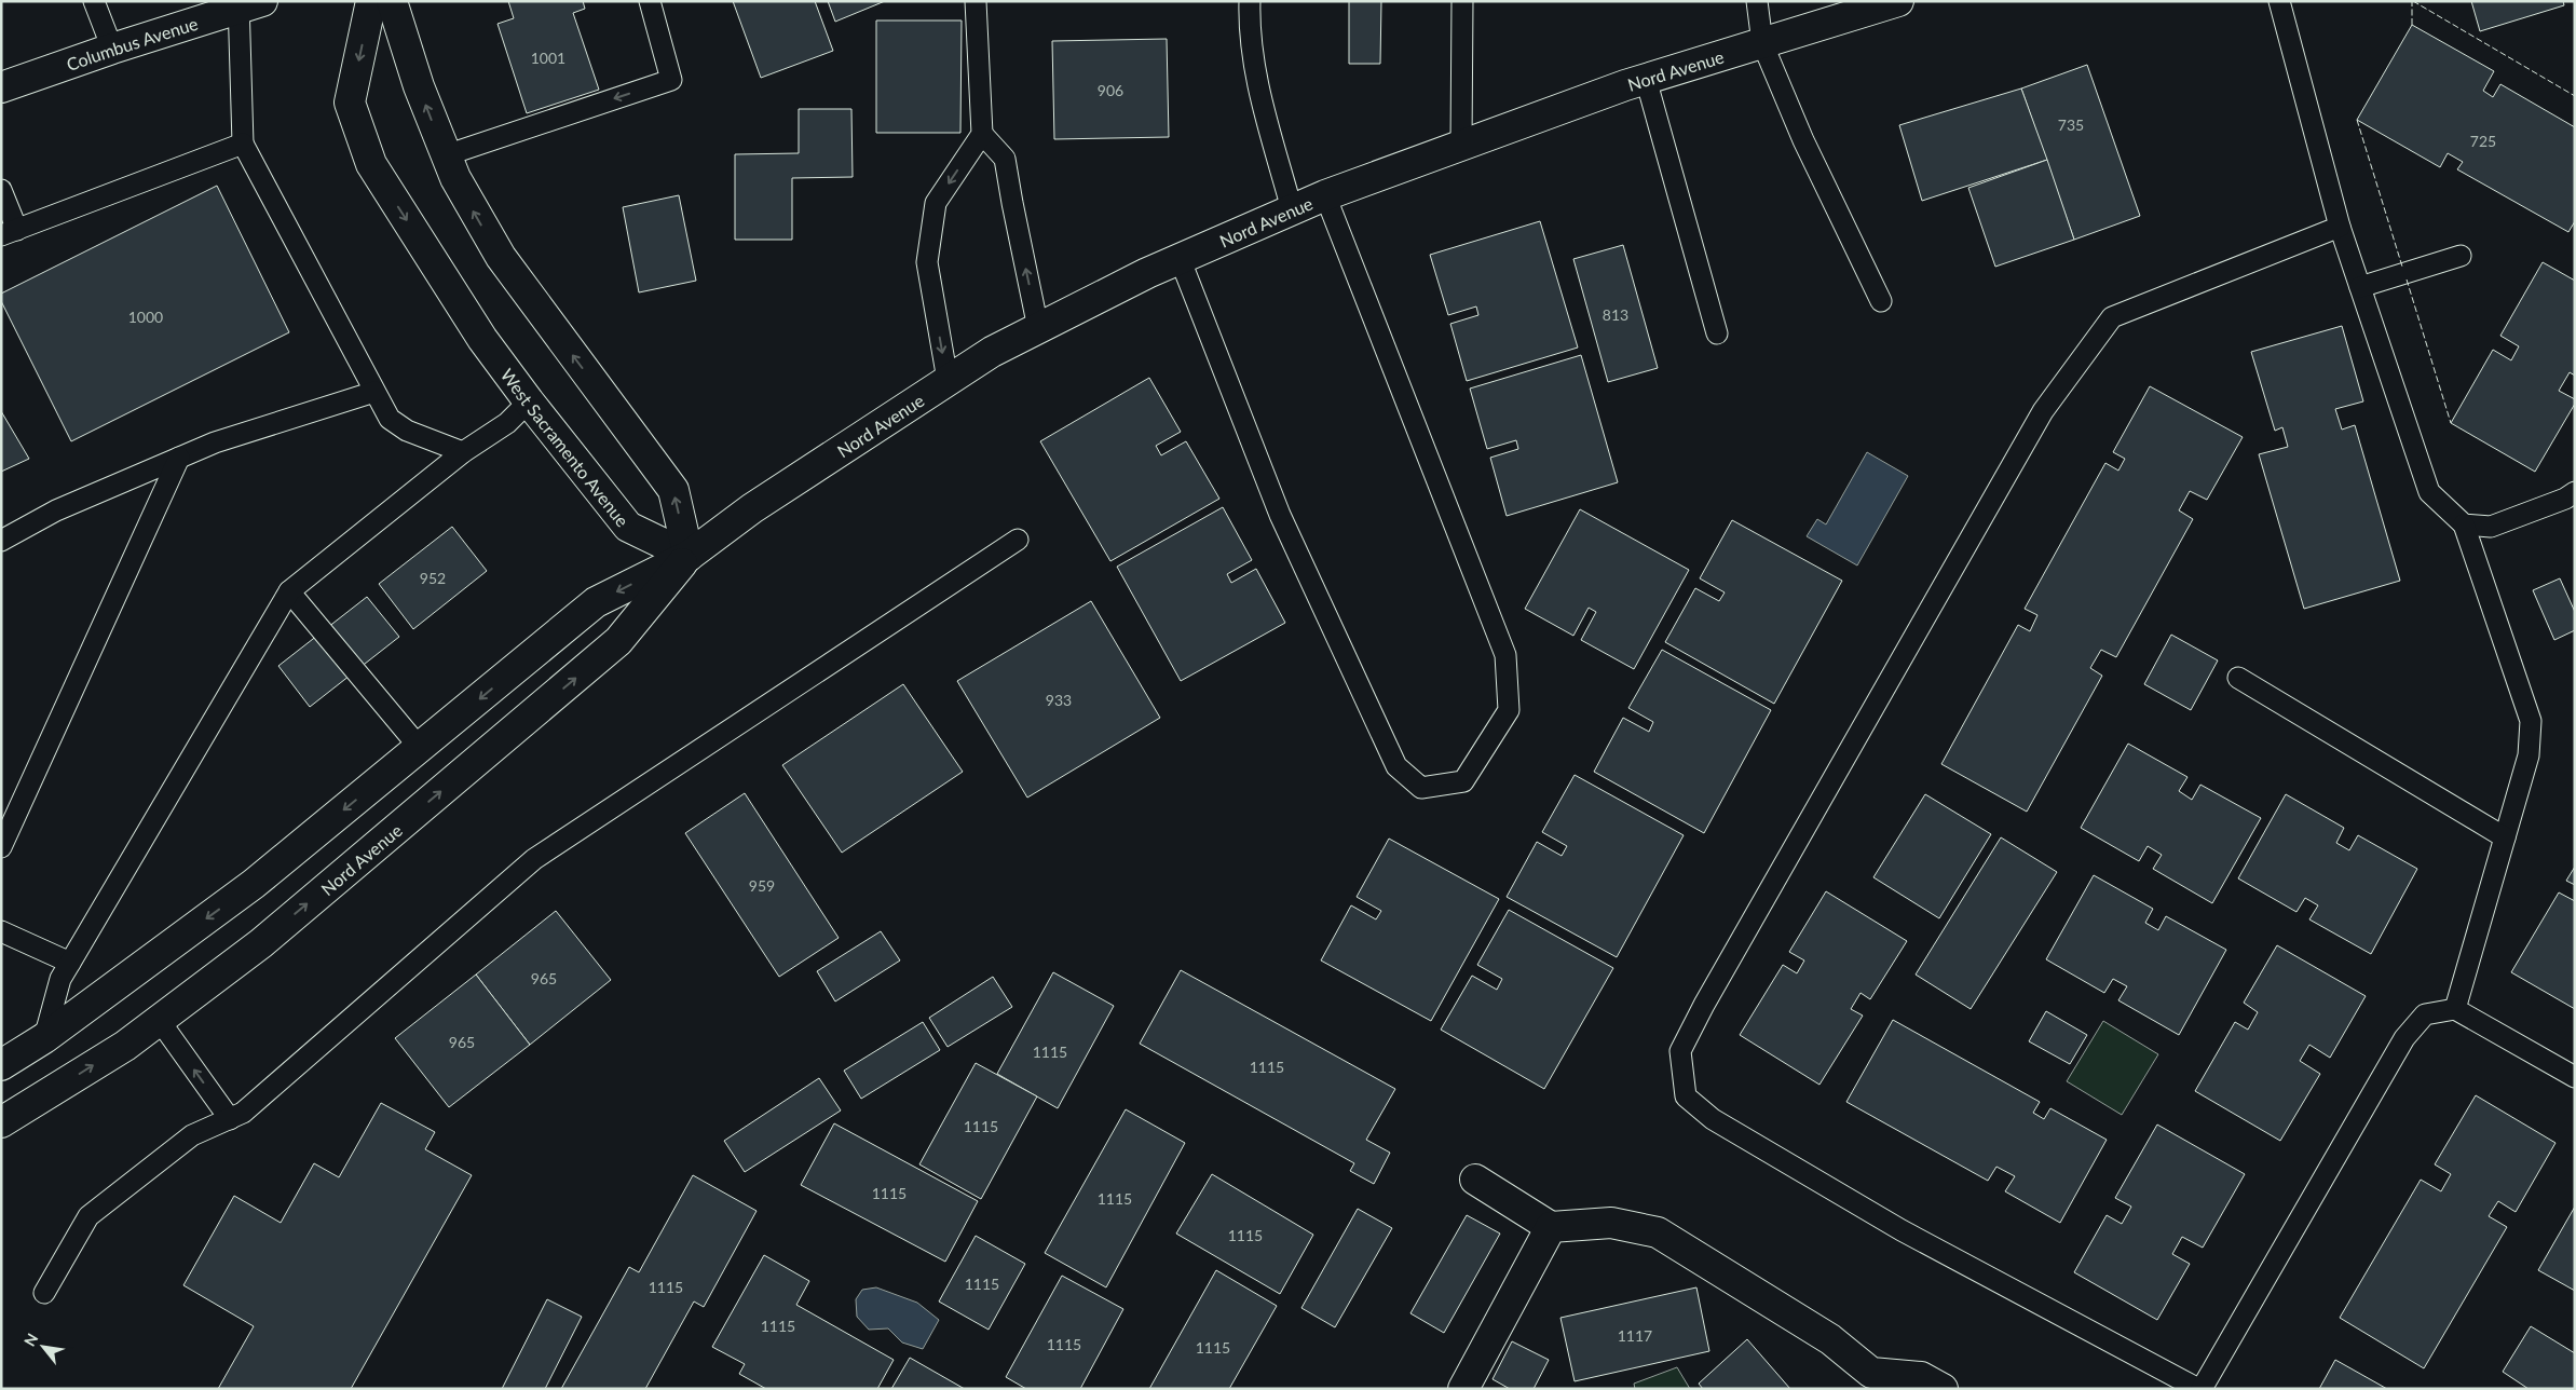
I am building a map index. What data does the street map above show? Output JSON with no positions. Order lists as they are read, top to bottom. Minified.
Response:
{"streets":{"main road":["Columbus Avenue","Nord Avenue","West Sacramento Avenue"]},"crossings":[["Nord Avenue","West Sacramento Avenue"]],"house_numbers":["1001","906","735","725","813","1000","952","933","959","965","965","1115","1115","1115","1115","1115","1115","1115","1115","1115","1117","1115","1115"],"north":"top left"}
